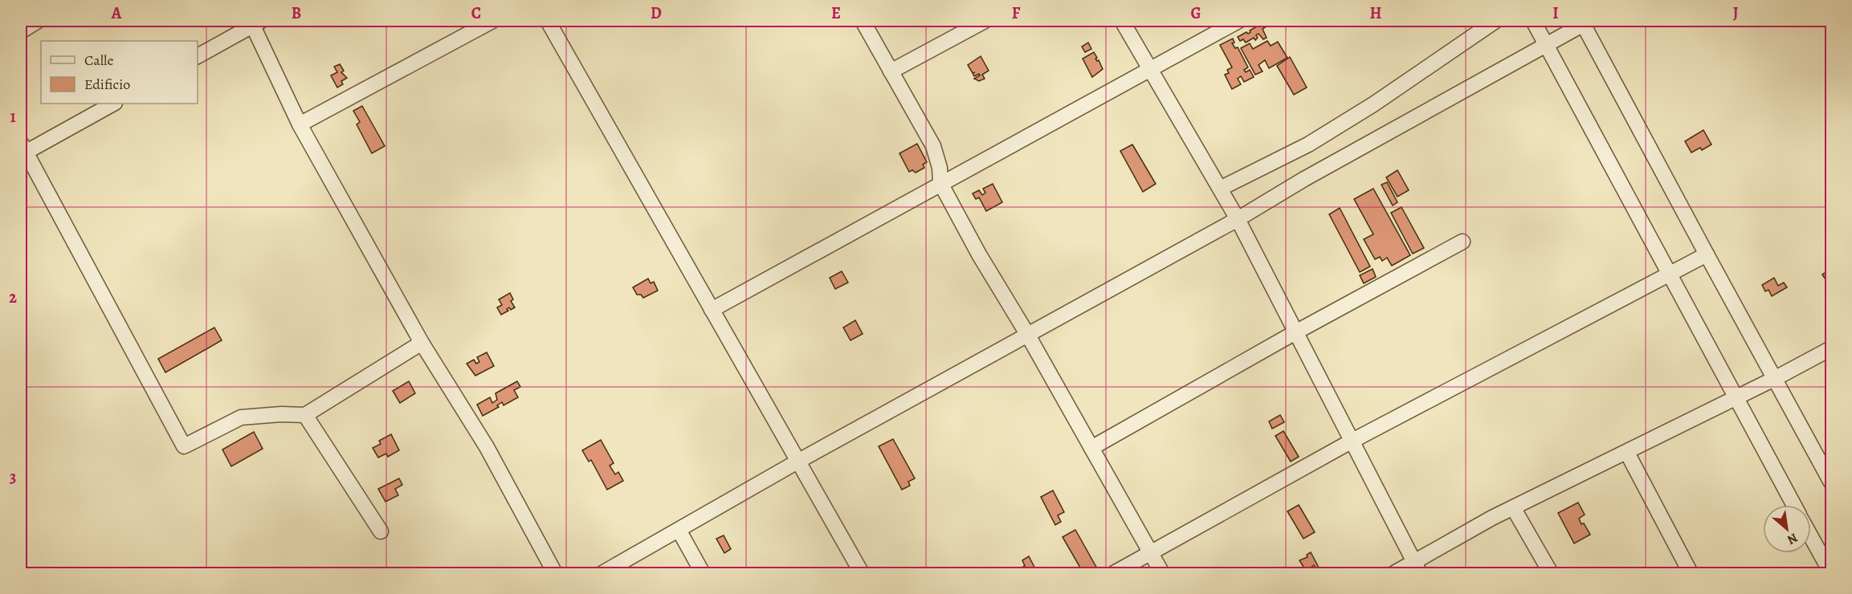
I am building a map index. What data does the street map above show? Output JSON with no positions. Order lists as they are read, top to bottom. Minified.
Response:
{"legend":["Calle","Edificio"],"north":"bottom right","grid":{"columns":["A","B","C","D","E","F","G","H","I","J"],"rows":["1","2","3"]}}
